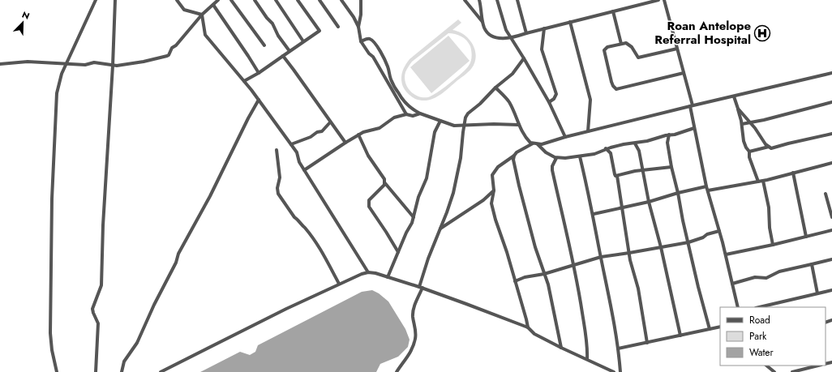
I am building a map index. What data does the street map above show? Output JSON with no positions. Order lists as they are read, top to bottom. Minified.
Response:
{"places":{"hospital":["Roan Antelope Referral Hospital"]},"legend":["Road","Park","Water"],"north":"top right"}
